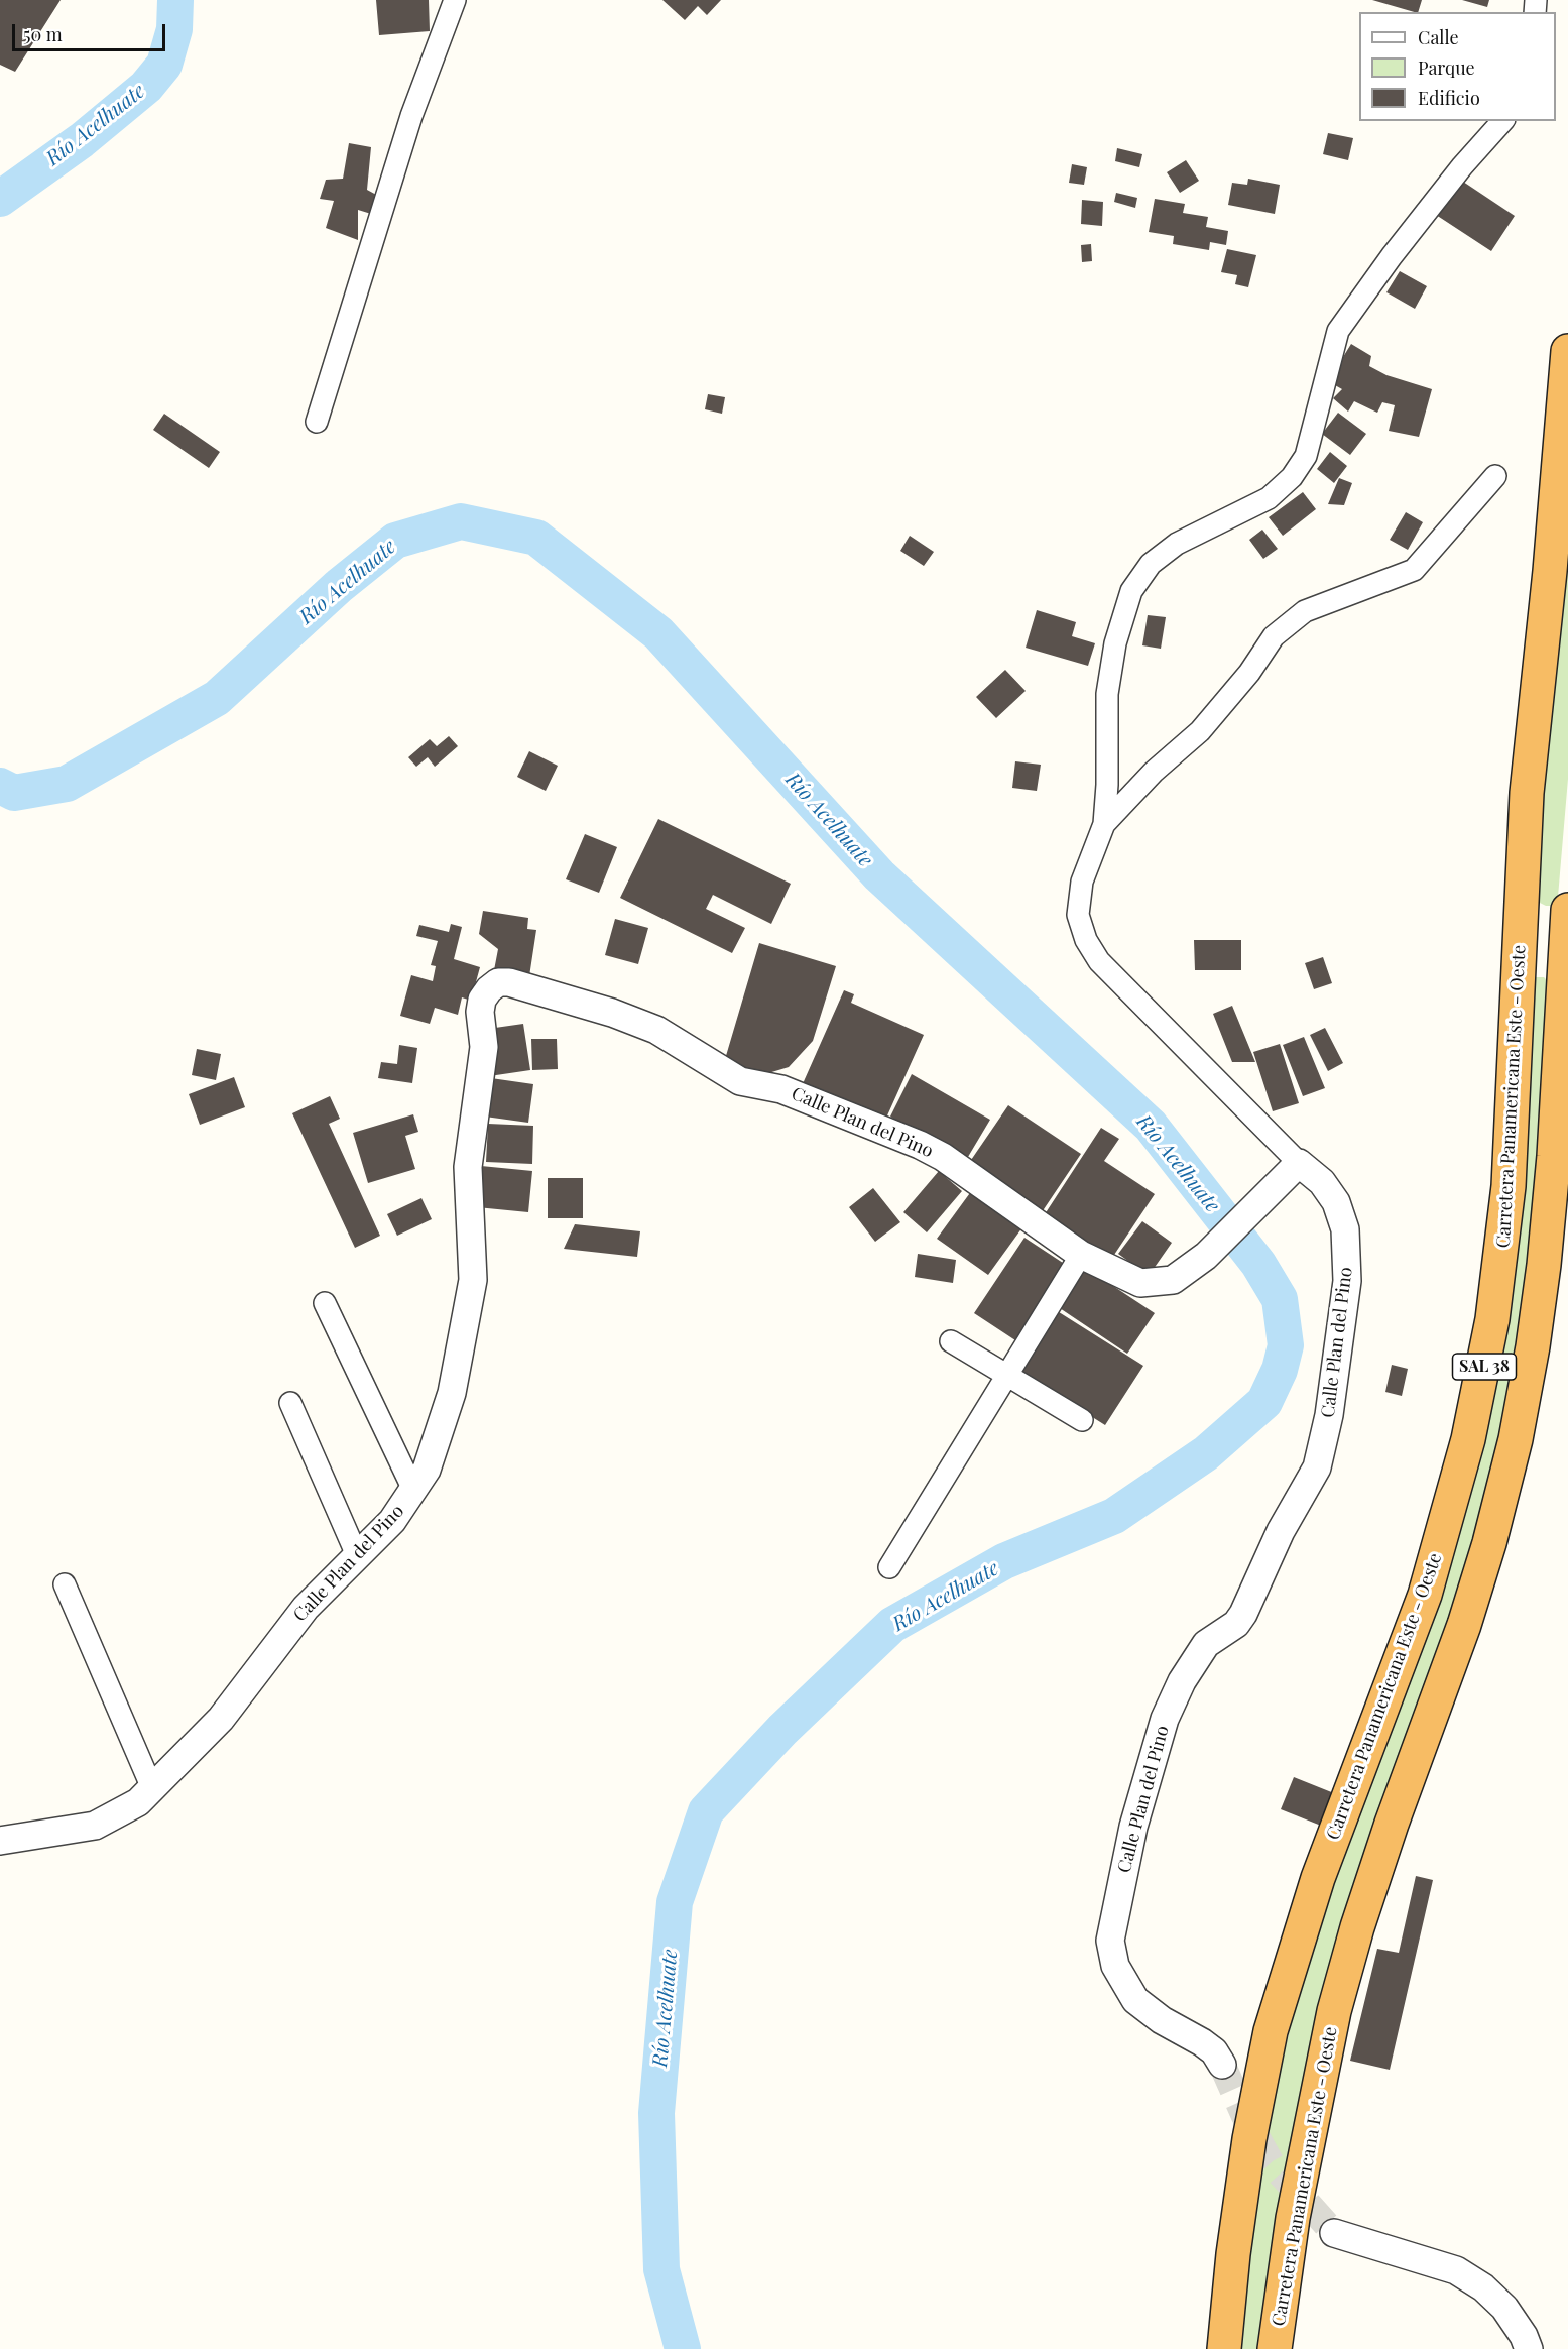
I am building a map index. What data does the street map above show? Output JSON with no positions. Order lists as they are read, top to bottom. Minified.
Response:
{"streets":{"highway":["Carretera Panamericana Este - Oeste","SAL 38"],"street":["Calle Plan del Pino"]},"water":["Río Acelhuate"],"legend":["Calle","Parque","Edificio"],"scale_bar":"50 m"}
